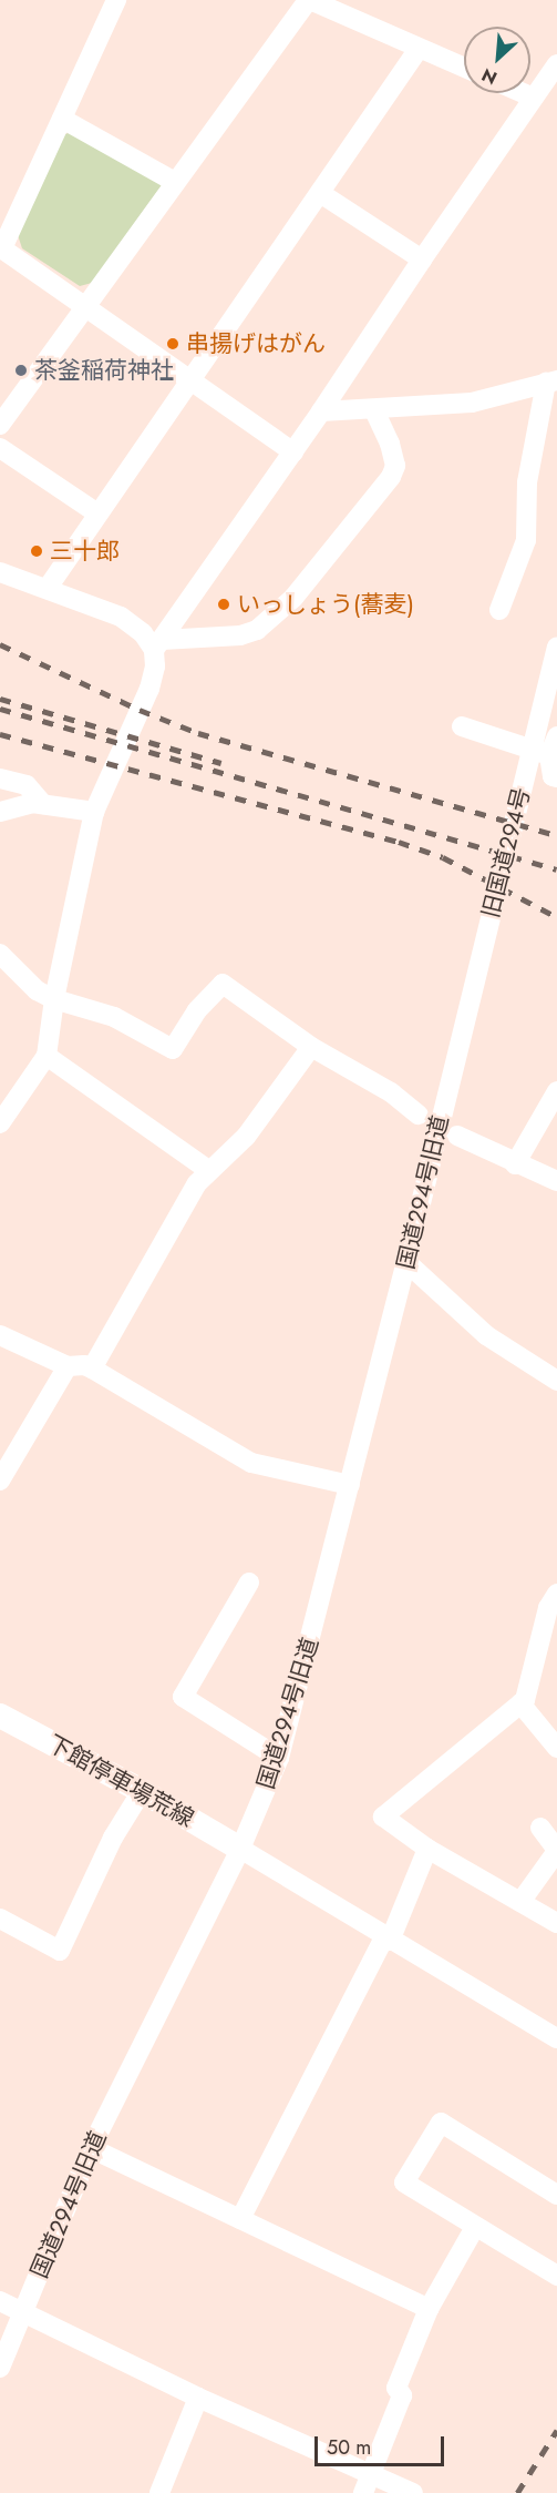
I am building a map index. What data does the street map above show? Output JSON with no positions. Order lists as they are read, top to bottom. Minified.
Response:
{"streets":{"main road":["下館停車場荒線"],"street":["旧国道294号","国道294号旧道"]},"crossings":[["旧国道294号","国道294号旧道"],["国道294号旧道","下館停車場荒線"]],"places":["串揚げはがん","茶釜稲荷神社","三十郎","いっしょう(蕎麦)"],"scale_bar":"50 m","north":"bottom left"}
